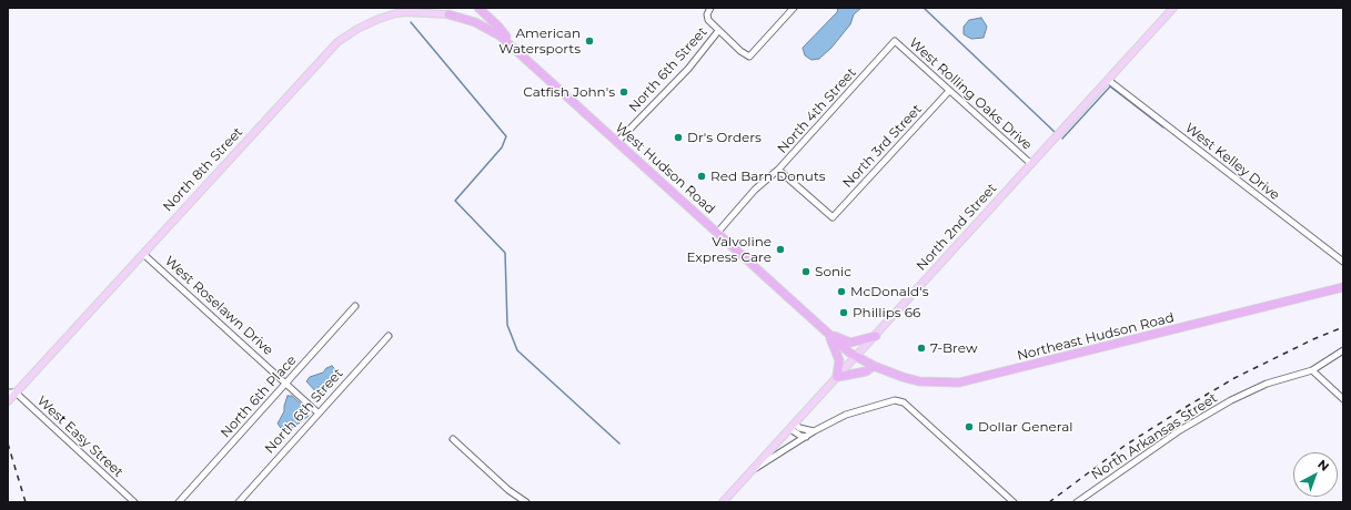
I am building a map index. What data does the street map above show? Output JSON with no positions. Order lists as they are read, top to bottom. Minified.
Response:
{"streets":{"highway":["West Hudson Road","Northeast Hudson Road"],"main road":["North 8th Street","North 2nd Street"],"street":["North 6th Street","West Rolling Oaks Drive","North 4th Street","North 3rd Street","West Kelley Drive","West Roselawn Drive","North 6th Place","West Easy Street","North Arkansas Street"]},"crossings":[["North 6th Street","West Hudson Road"],["North 6th Street","West Roselawn Drive"],["West Rolling Oaks Drive","North 4th Street"],["West Rolling Oaks Drive","North 3rd Street"],["West Rolling Oaks Drive","North 2nd Street"],["North 4th Street","North 3rd Street"],["North 4th Street","West Hudson Road"],["West Kelley Drive","North 2nd Street"],["West Hudson Road","North 8th Street"],["West Hudson Road","North 2nd Street"],["West Hudson Road","Northeast Hudson Road"],["North 8th Street","West Roselawn Drive"],["North 8th Street","West Easy Street"],["North 2nd Street","Northeast Hudson Road"],["West Roselawn Drive","North 6th Place"]],"places":["American Watersports","Catfish John's","Dr's Orders","Red Barn Donuts","Valvoline Express Care","Sonic","McDonald's","Phillips 66","7-Brew","Dollar General"],"north":"top right"}
